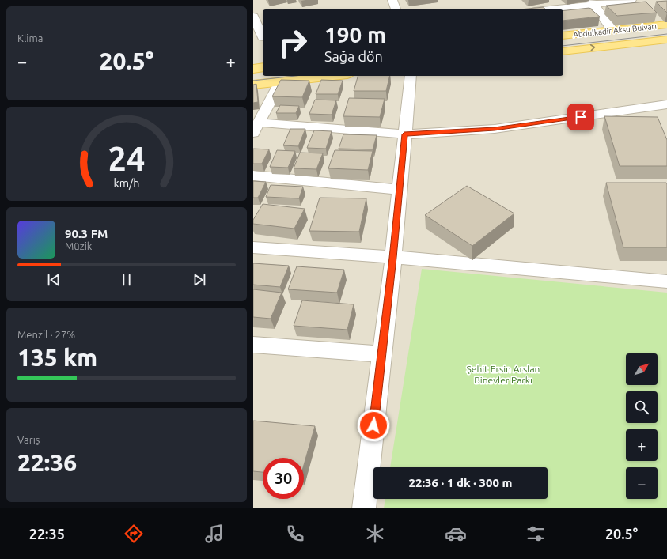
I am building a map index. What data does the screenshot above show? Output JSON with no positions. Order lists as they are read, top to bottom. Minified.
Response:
{"streets":{"main road":["Abdulkadir Aksu Bulvarı"]},"parks":["Şehit Ersin Arslan Binevler Parkı"],"north":"top right","page":{"tile":["Klima",["Menzil · 27%","135 km"],["Varış","22:36"]],"turn":["190 m","Sağa dön"],"heat":["−","20.5°","+"],"song":["90.3 FM","Müzik"],"map_buttons":["+","−"],"limit":"30","trip":"22:36 · 1 dk · 300 m","tabs":["22:35","20.5°"],"gauge":["24","km/h"]}}
